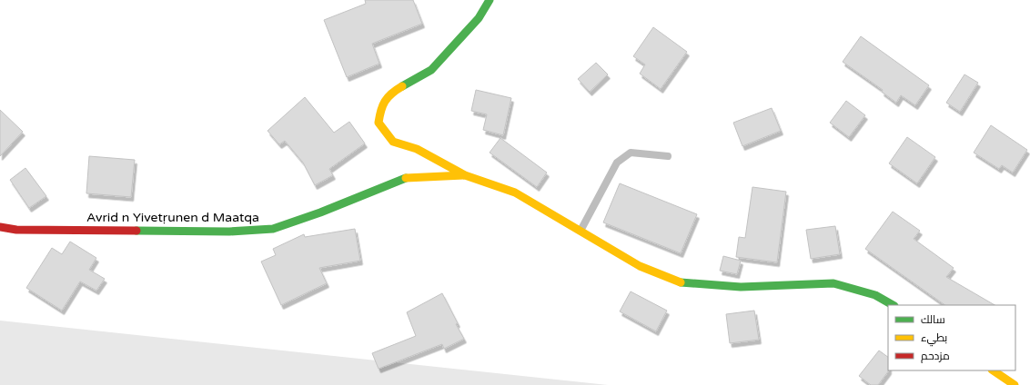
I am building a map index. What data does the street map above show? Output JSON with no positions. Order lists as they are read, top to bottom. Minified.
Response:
{"streets":{"main road":["Avrid n Yivetṛunen d Maatqa"]},"legend":["سالك","بطيء","مزدحم"]}
